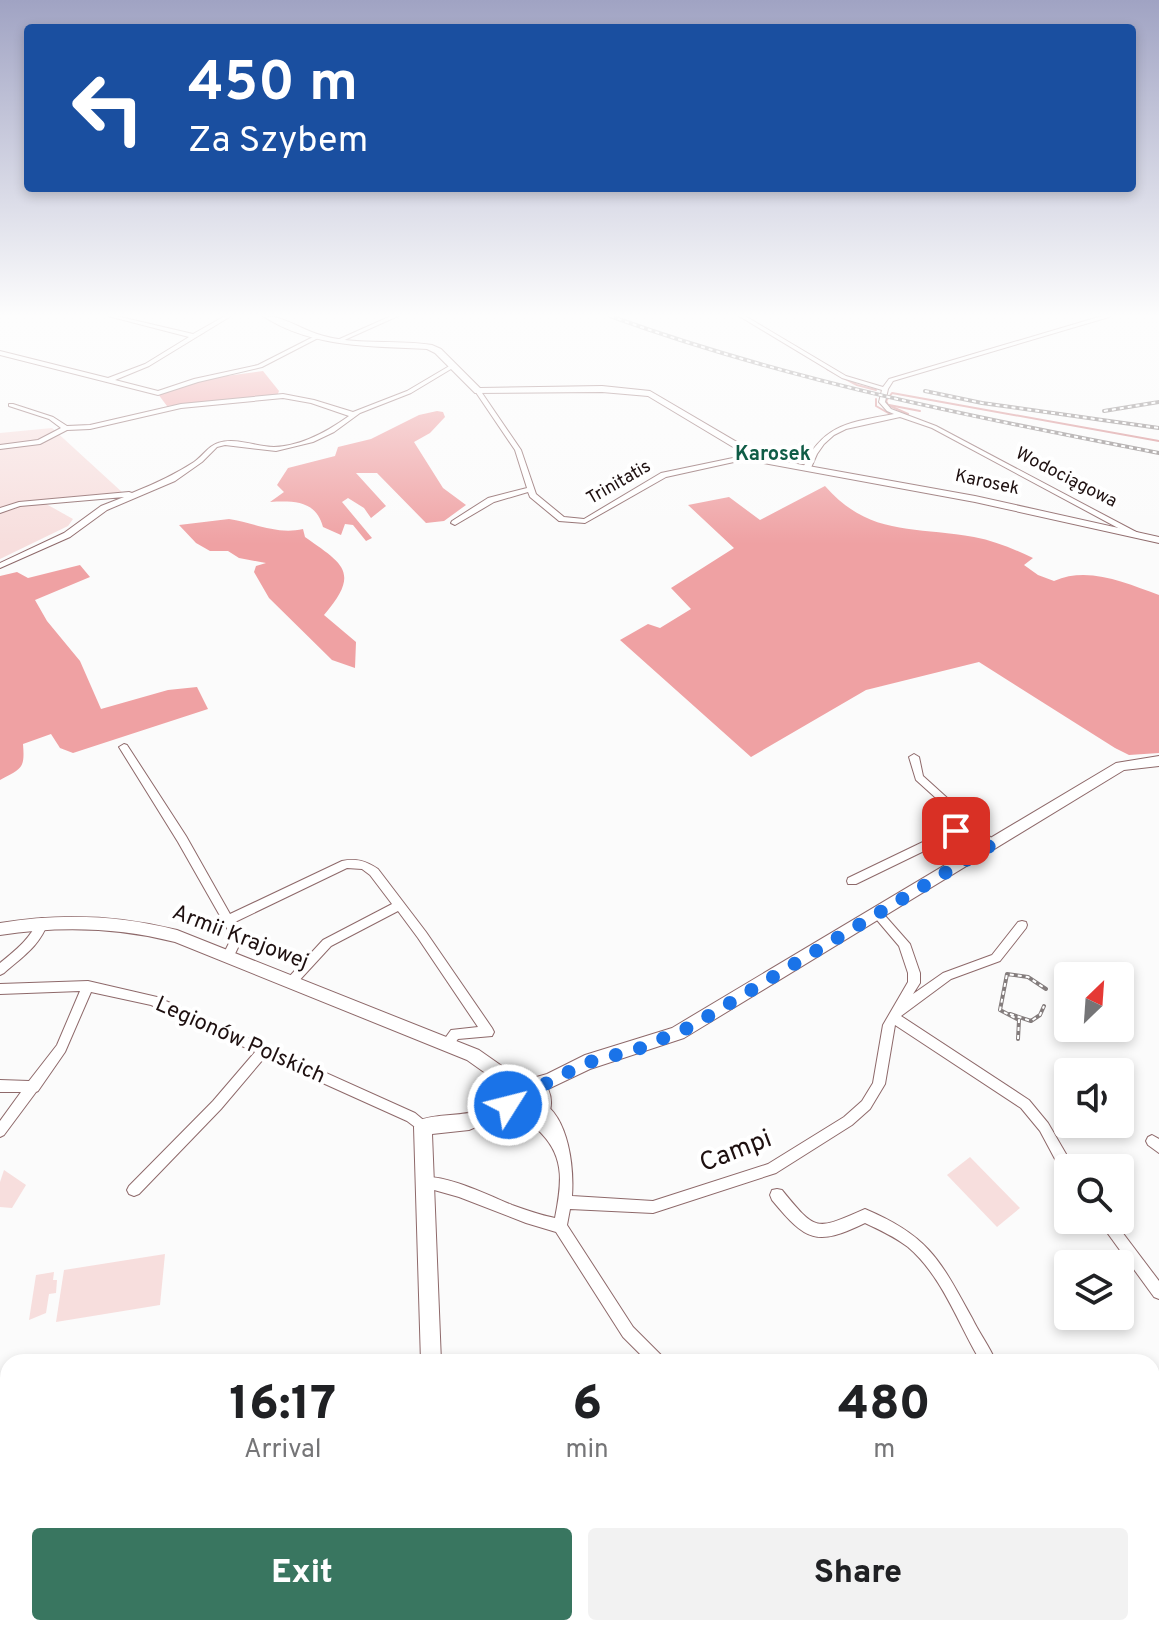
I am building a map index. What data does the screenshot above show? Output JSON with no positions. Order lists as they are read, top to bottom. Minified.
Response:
{"streets":{"street":["Wodociągowa","Trinitatis","Karosek","Armii Krajowej","Legionów Polskich","Campi"]},"crossings":[["Wodociągowa","Karosek"],["Trinitatis","Karosek"]],"districts":["Karosek"],"north":"top right","page":{"turn":["450 m","Za Szybem"],"eta":["16:17","Arrival","6","min","480","m"],"buttons":["Exit","Share"]}}
